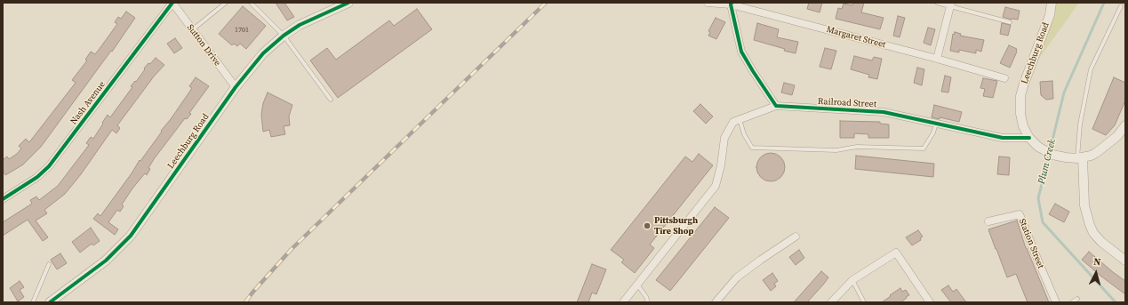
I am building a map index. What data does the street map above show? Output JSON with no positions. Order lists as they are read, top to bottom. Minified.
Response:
{"streets":{"street":["Margaret Street","Sutton Drive","Leechburg Road","Nash Avenue","Railroad Street","Station Street"]},"crossings":[["Sutton Drive","Leechburg Road"],["Sutton Drive","Nash Avenue"],["Leechburg Road","Railroad Street"]],"water":["Plum Creek"],"places":["Pittsburgh Tire Shop"],"house_numbers":["1701"],"north":"top"}
